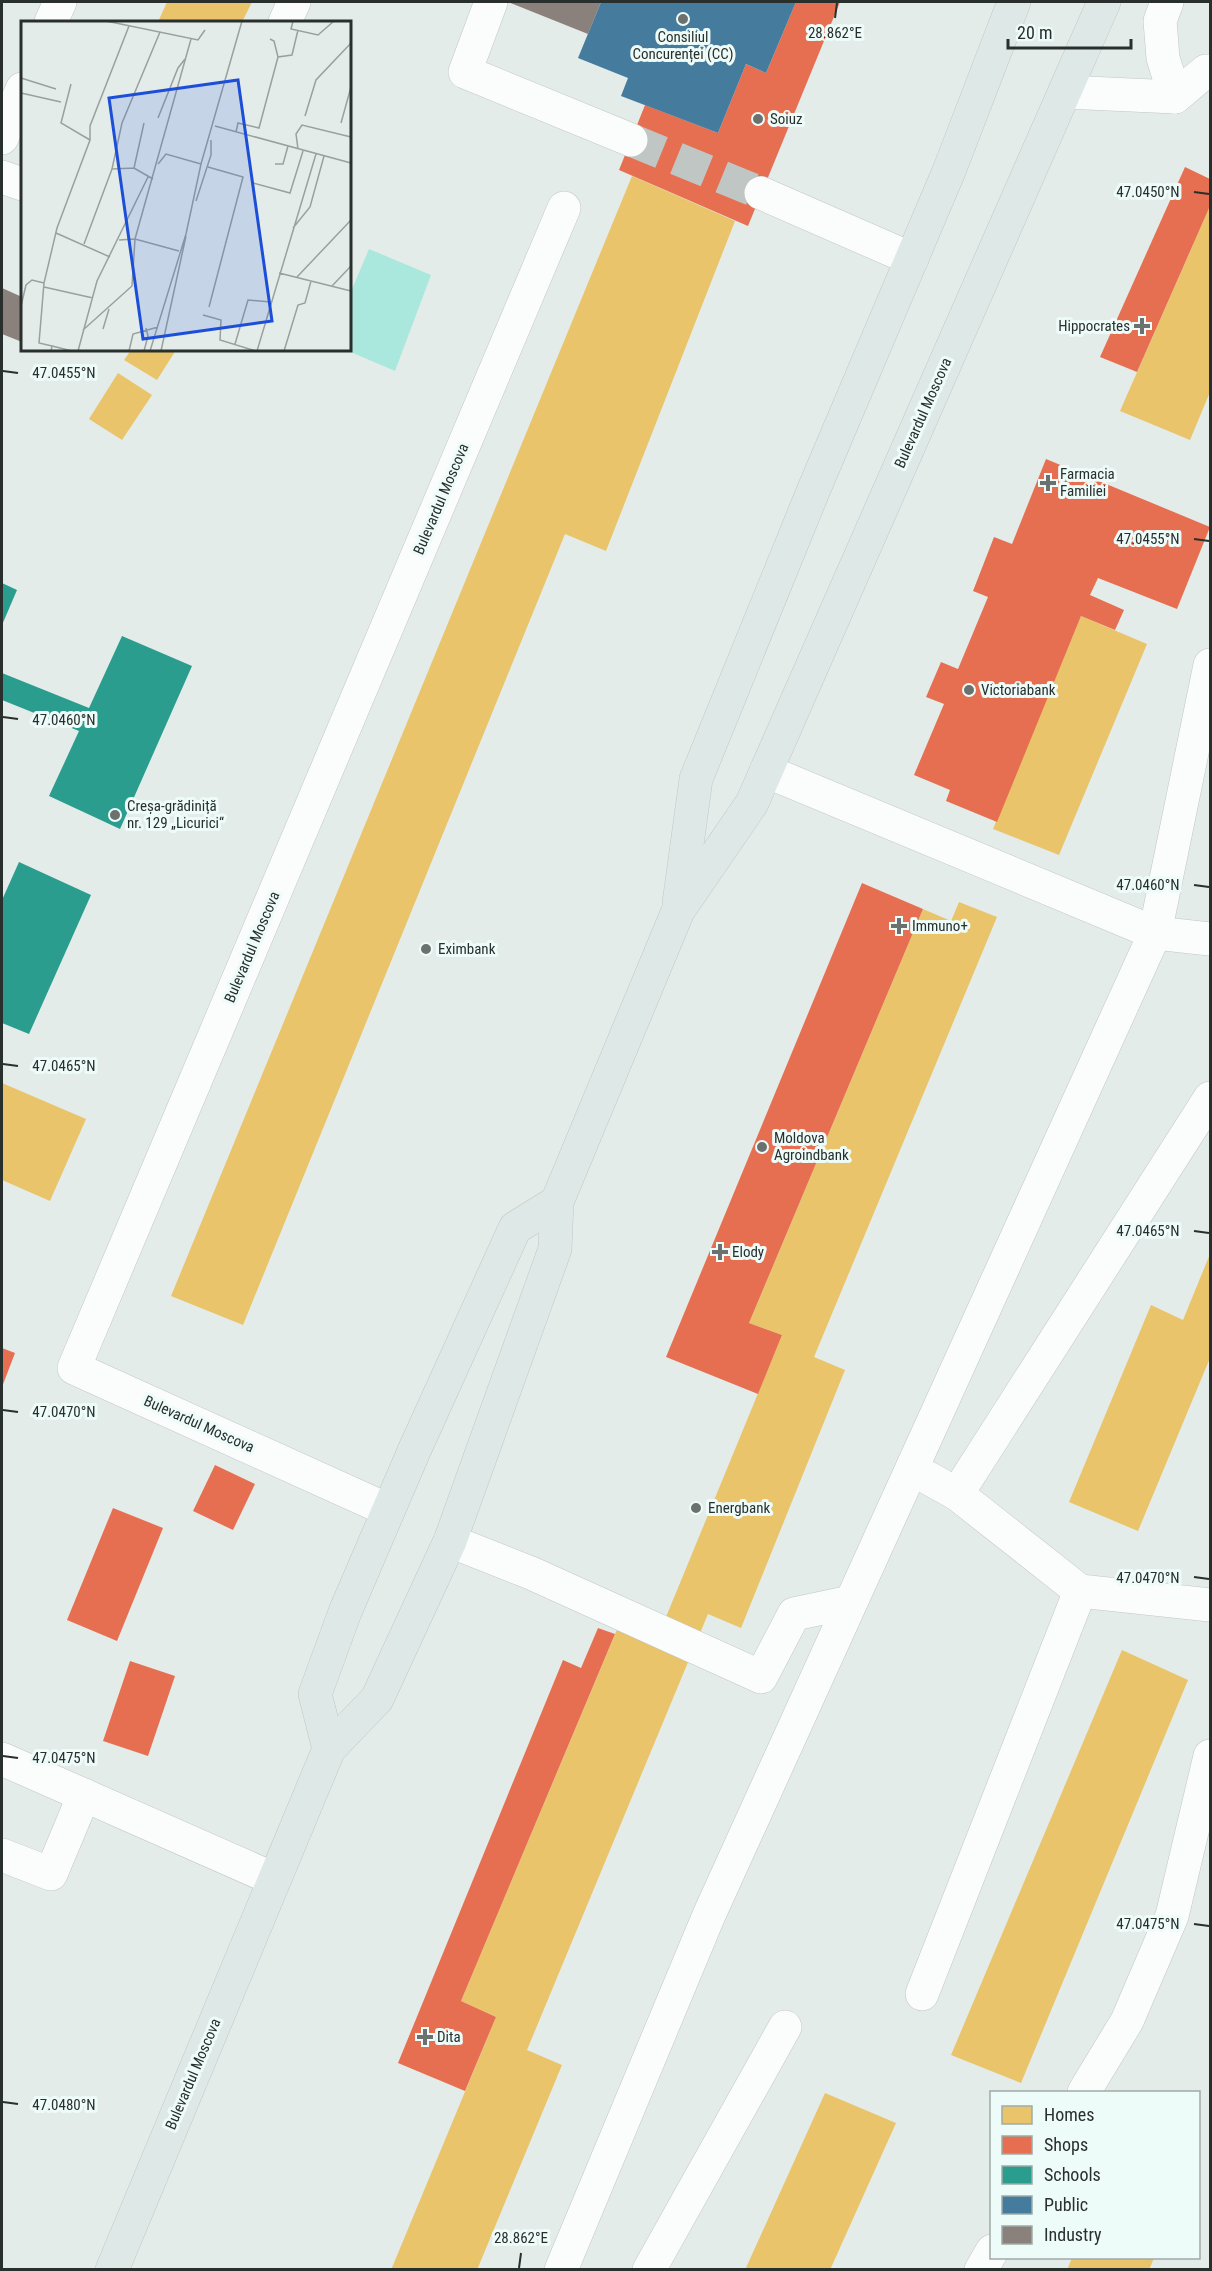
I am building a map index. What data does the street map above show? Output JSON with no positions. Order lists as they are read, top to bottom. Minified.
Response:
{"streets":{"main road":["Bulevardul Moscova"]},"places":{"other":["Consiliul Concurenței (СС)","Soiuz","Victoriabank","Creșa-grădiniță nr. 129 „Licurici“","Eximbank","Moldova Agroindbank","Energbank"],"health":["Hippocrates","Farmacia Familiei","Immuno+","Elody","Dita"]},"legend":["Homes","Shops","Schools","Public","Industry"],"scale_bar":"20 m","coordinates":["28.862°E","47.0450°N","47.0455°N","47.0460°N","47.0465°N","47.0470°N","47.0475°N","47.0480°N"]}
